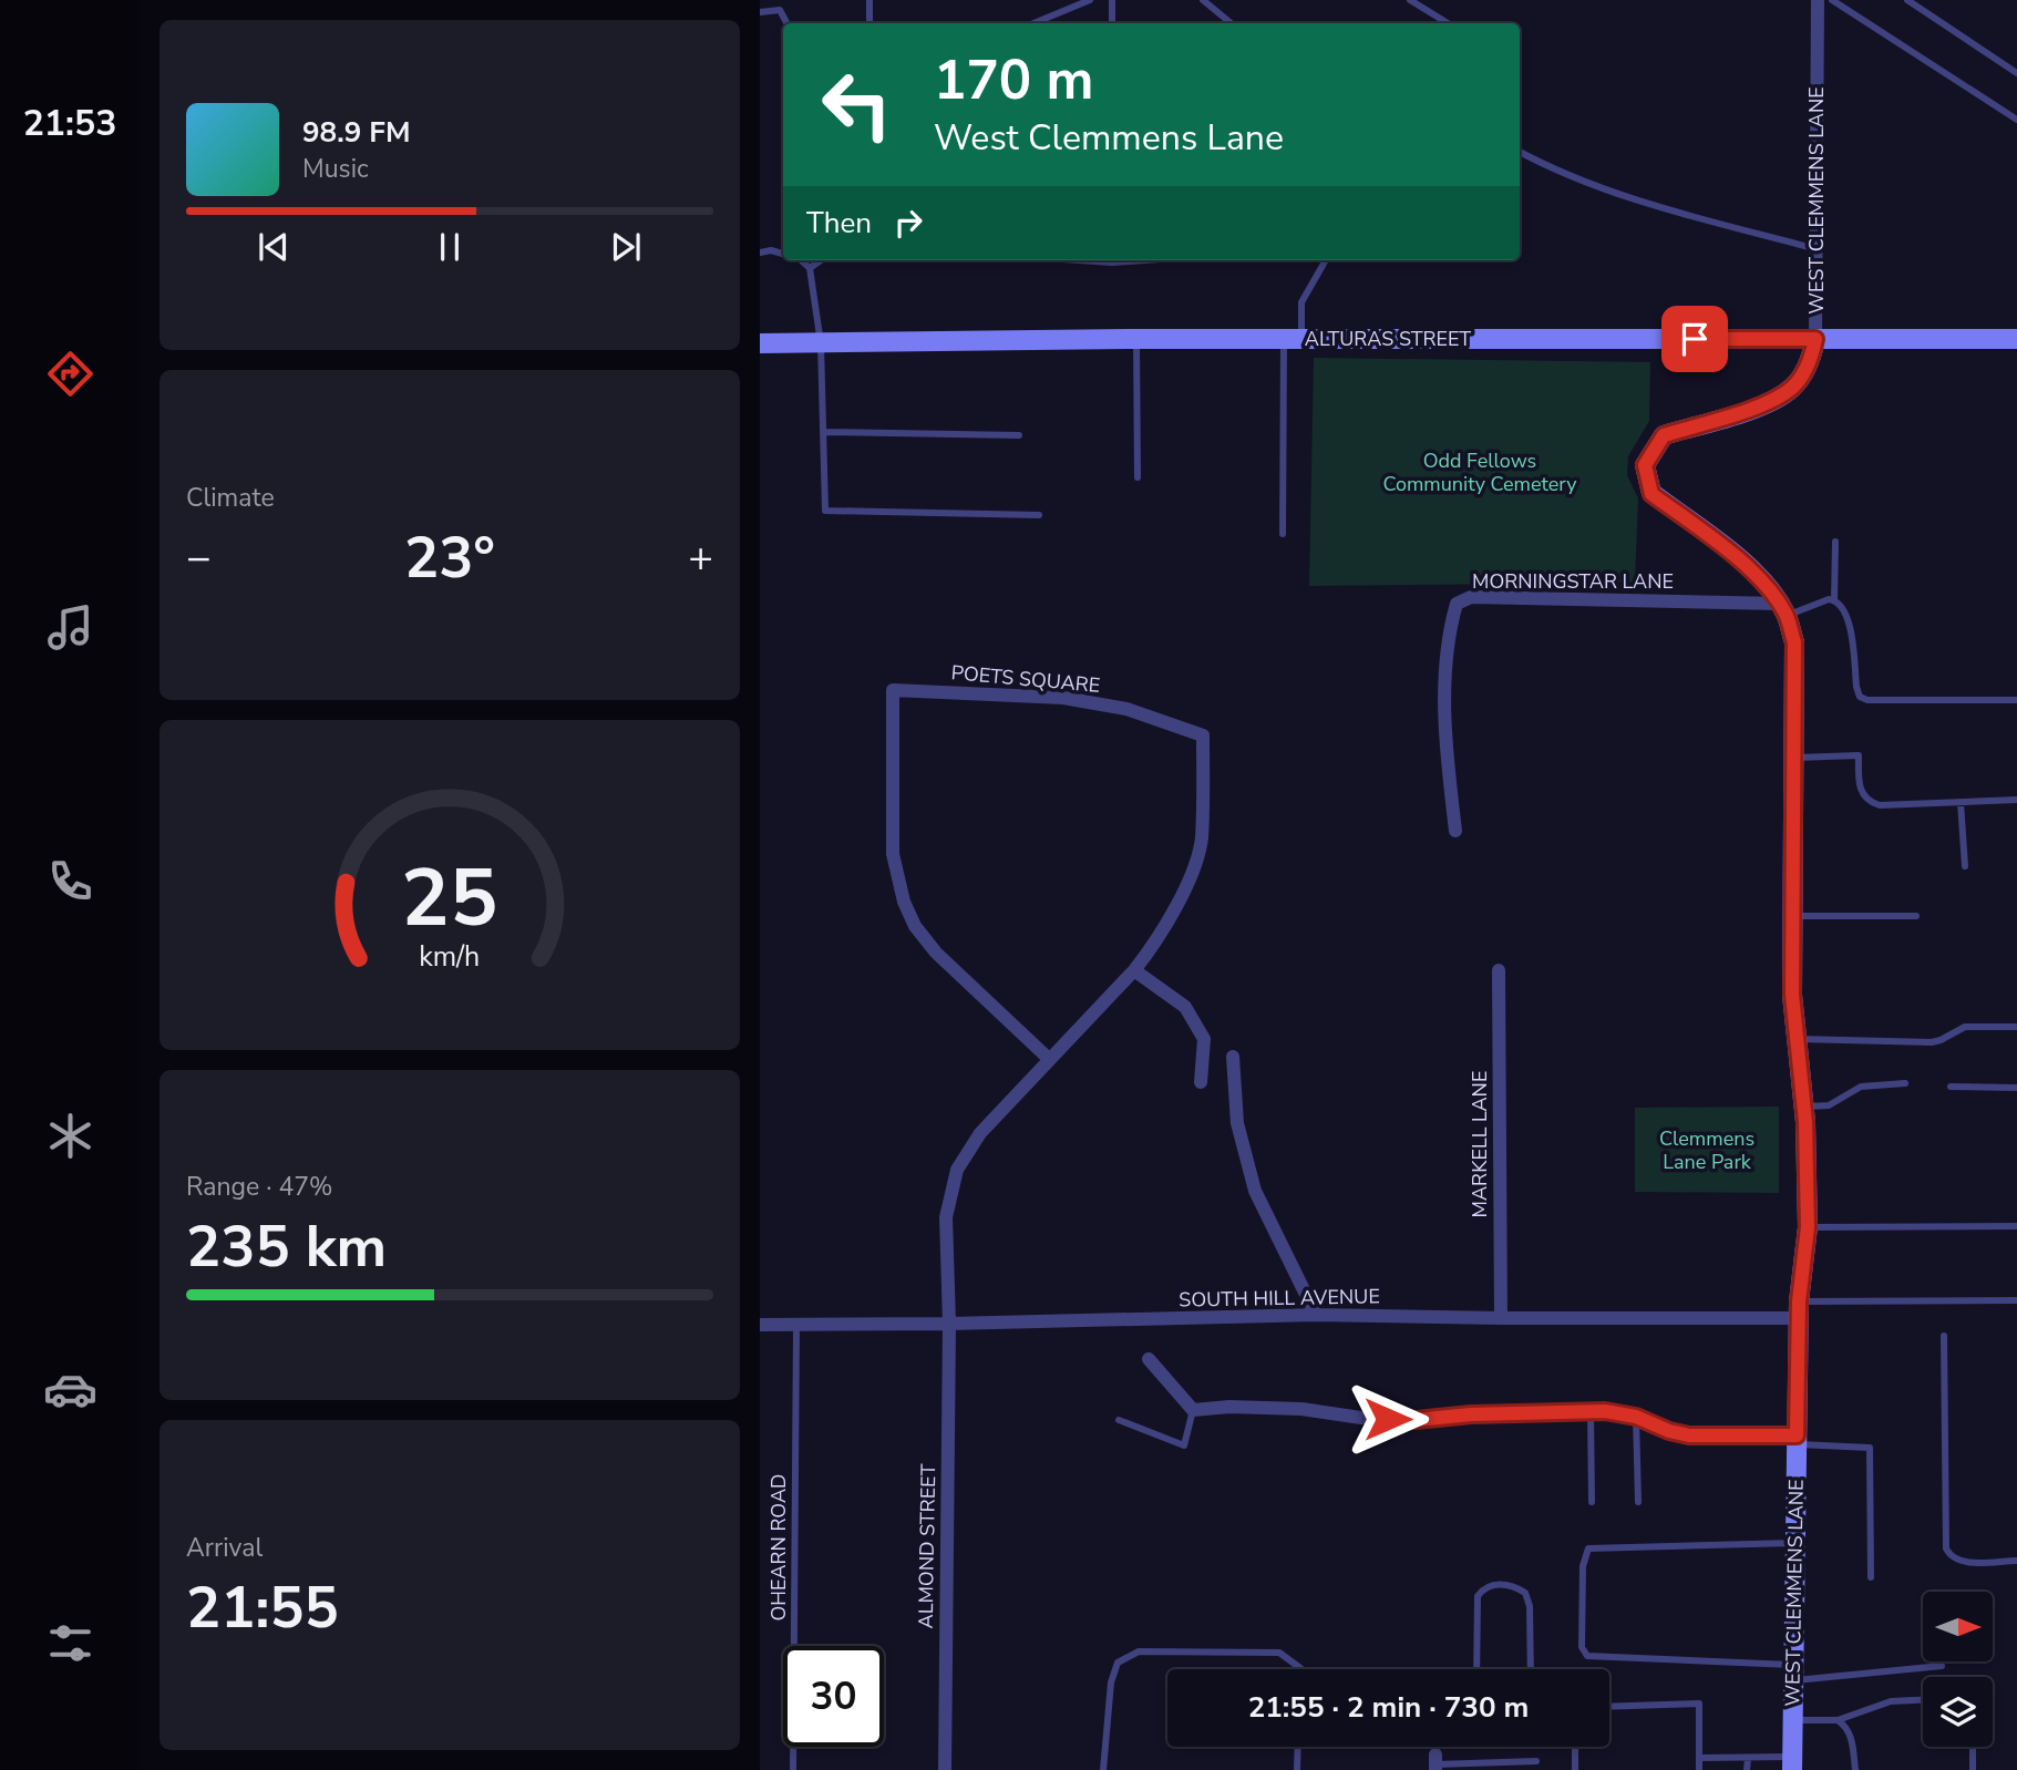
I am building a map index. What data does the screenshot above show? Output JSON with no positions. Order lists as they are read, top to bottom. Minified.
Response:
{"streets":{"street":["WEST CLEMMENS LANE","ALTURAS STREET","MORNINGSTAR LANE","POETS SQUARE","MARKELL LANE","SOUTH HILL AVENUE","ALMOND STREET"],"lane":["OHEARN ROAD"]},"crossings":[["WEST CLEMMENS LANE","ALTURAS STREET"],["WEST CLEMMENS LANE","MORNINGSTAR LANE"],["WEST CLEMMENS LANE","SOUTH HILL AVENUE"],["POETS SQUARE","SOUTH HILL AVENUE"],["POETS SQUARE","ALMOND STREET"],["MARKELL LANE","SOUTH HILL AVENUE"],["SOUTH HILL AVENUE","ALMOND STREET"],["SOUTH HILL AVENUE","OHEARN ROAD"]],"parks":["Odd Fellows Community Cemetery","Clemmens Lane Park"],"north":"right","page":{"tabs":"21:53","turn":["170 m","West Clemmens Lane"],"song":["98.9 FM","Music"],"then":"Then","tile":["Climate",["Range · 47%","235 km"],["Arrival","21:55"]],"heat":["−","23°","+"],"limit":"30","trip":"21:55 · 2 min · 730 m","gauge":["25","km/h"]}}
